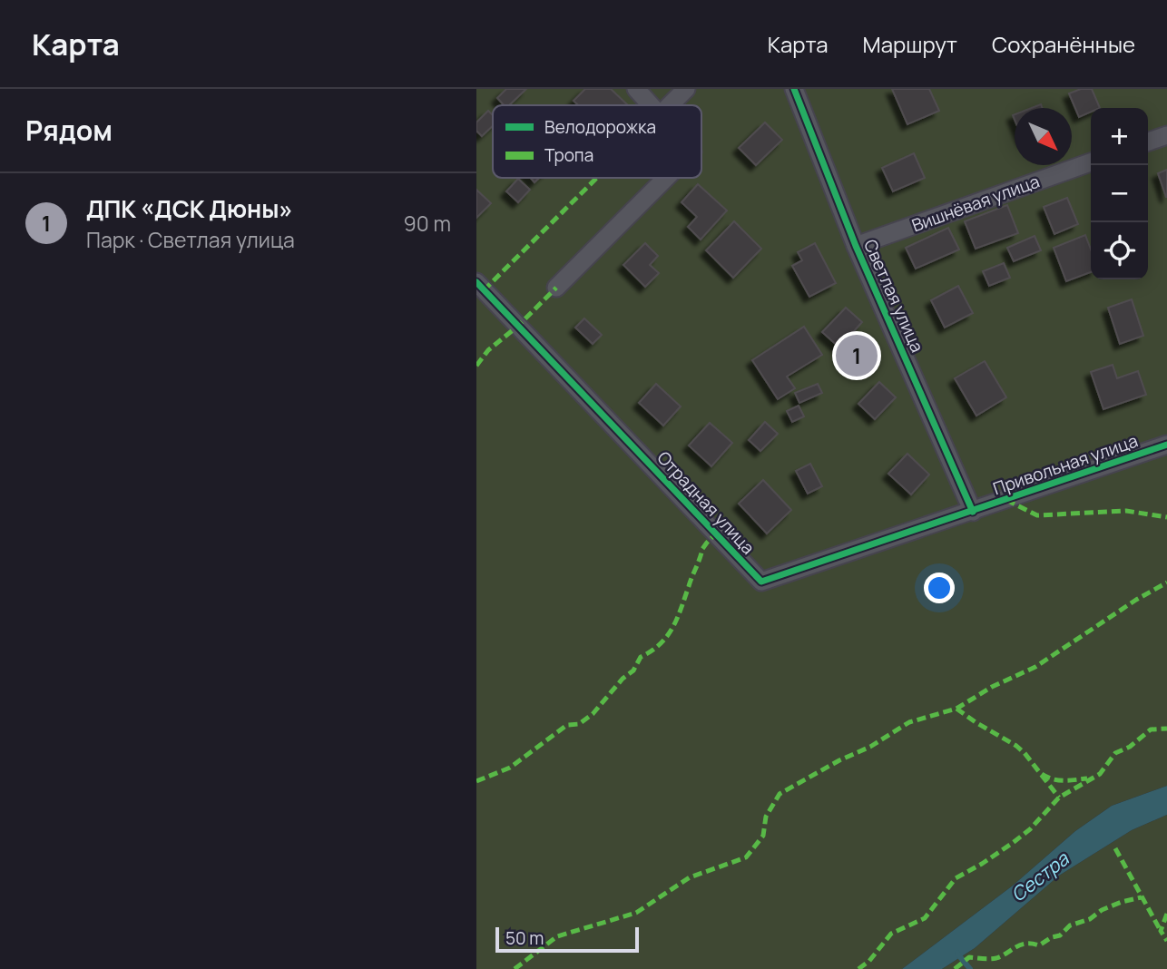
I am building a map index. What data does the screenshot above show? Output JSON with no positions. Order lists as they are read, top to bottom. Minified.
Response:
{"streets":{"street":["Вишнёвая улица","Светлая улица","Привольная улица","Отрадная улица"]},"crossings":[["Вишнёвая улица","Светлая улица"],["Светлая улица","Привольная улица"],["Светлая улица","Отрадная улица"],["Привольная улица","Отрадная улица"]],"water":["Сестра"],"legend":["Велодорожка","Тропа"],"scale_bar":"50 m","north":"bottom right","page":{"header":"Карта","nav":["Карта","Маршрут","Сохранённые"],"heading":"Рядом","map_buttons":["+","−"],"list":[{"mark":"1","name":"ДПК «ДСК Дюны»","note":"Парк · Светлая улица","value":"90 m"}],"pins":"1","scale":"50 m"}}
